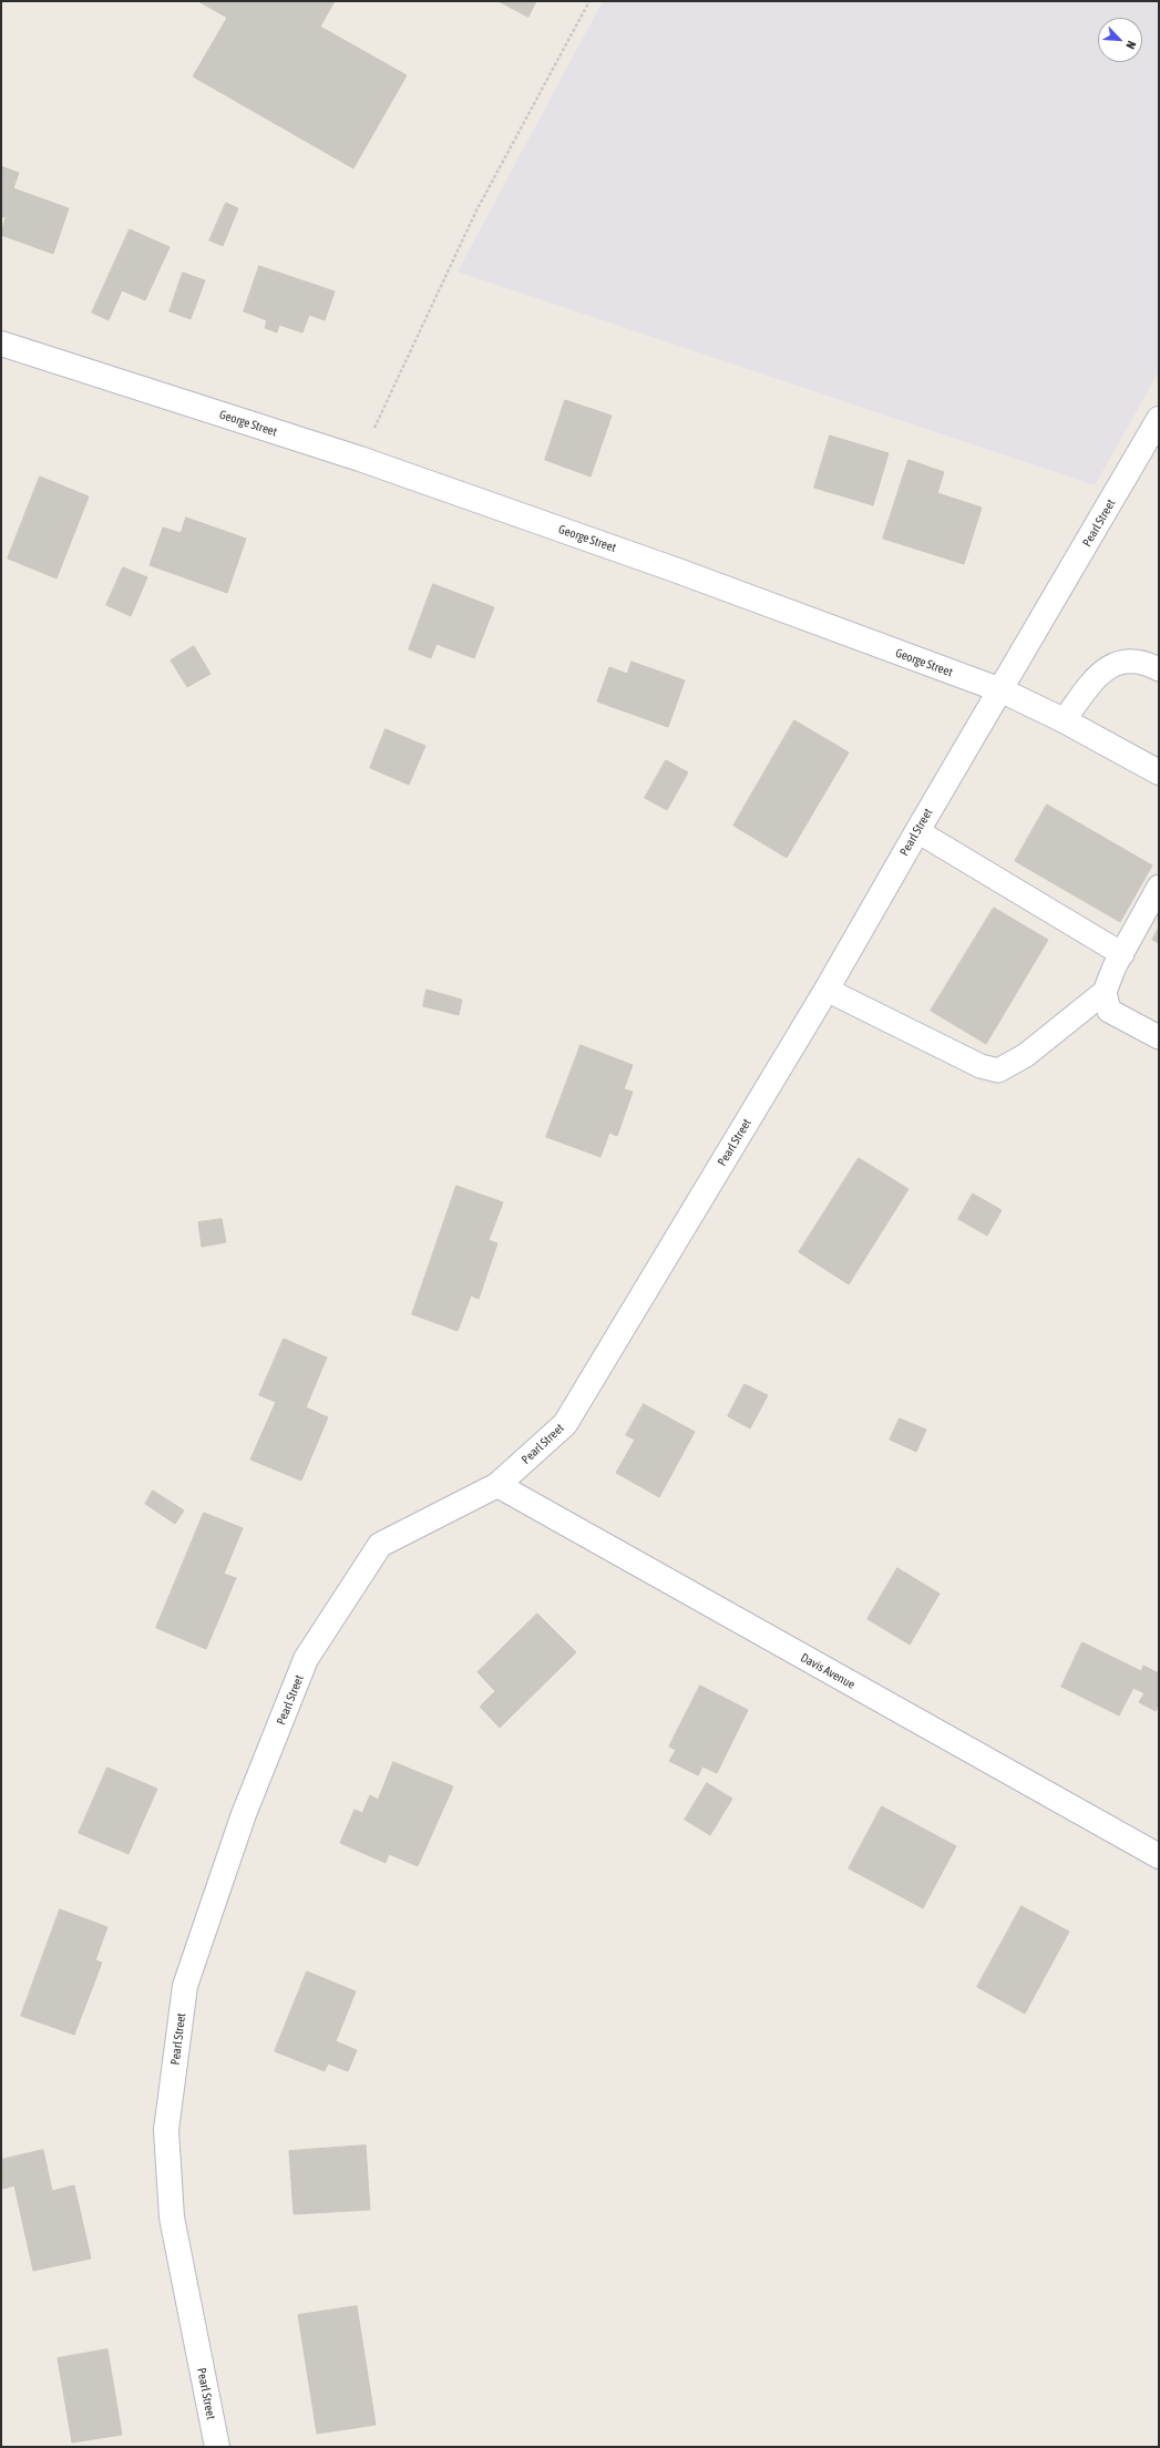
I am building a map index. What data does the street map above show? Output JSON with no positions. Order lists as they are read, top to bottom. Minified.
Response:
{"streets":{"street":["George Street","Pearl Street","Davis Avenue"]},"crossings":[["George Street","Pearl Street"],["Pearl Street","Davis Avenue"]],"north":"bottom right"}
